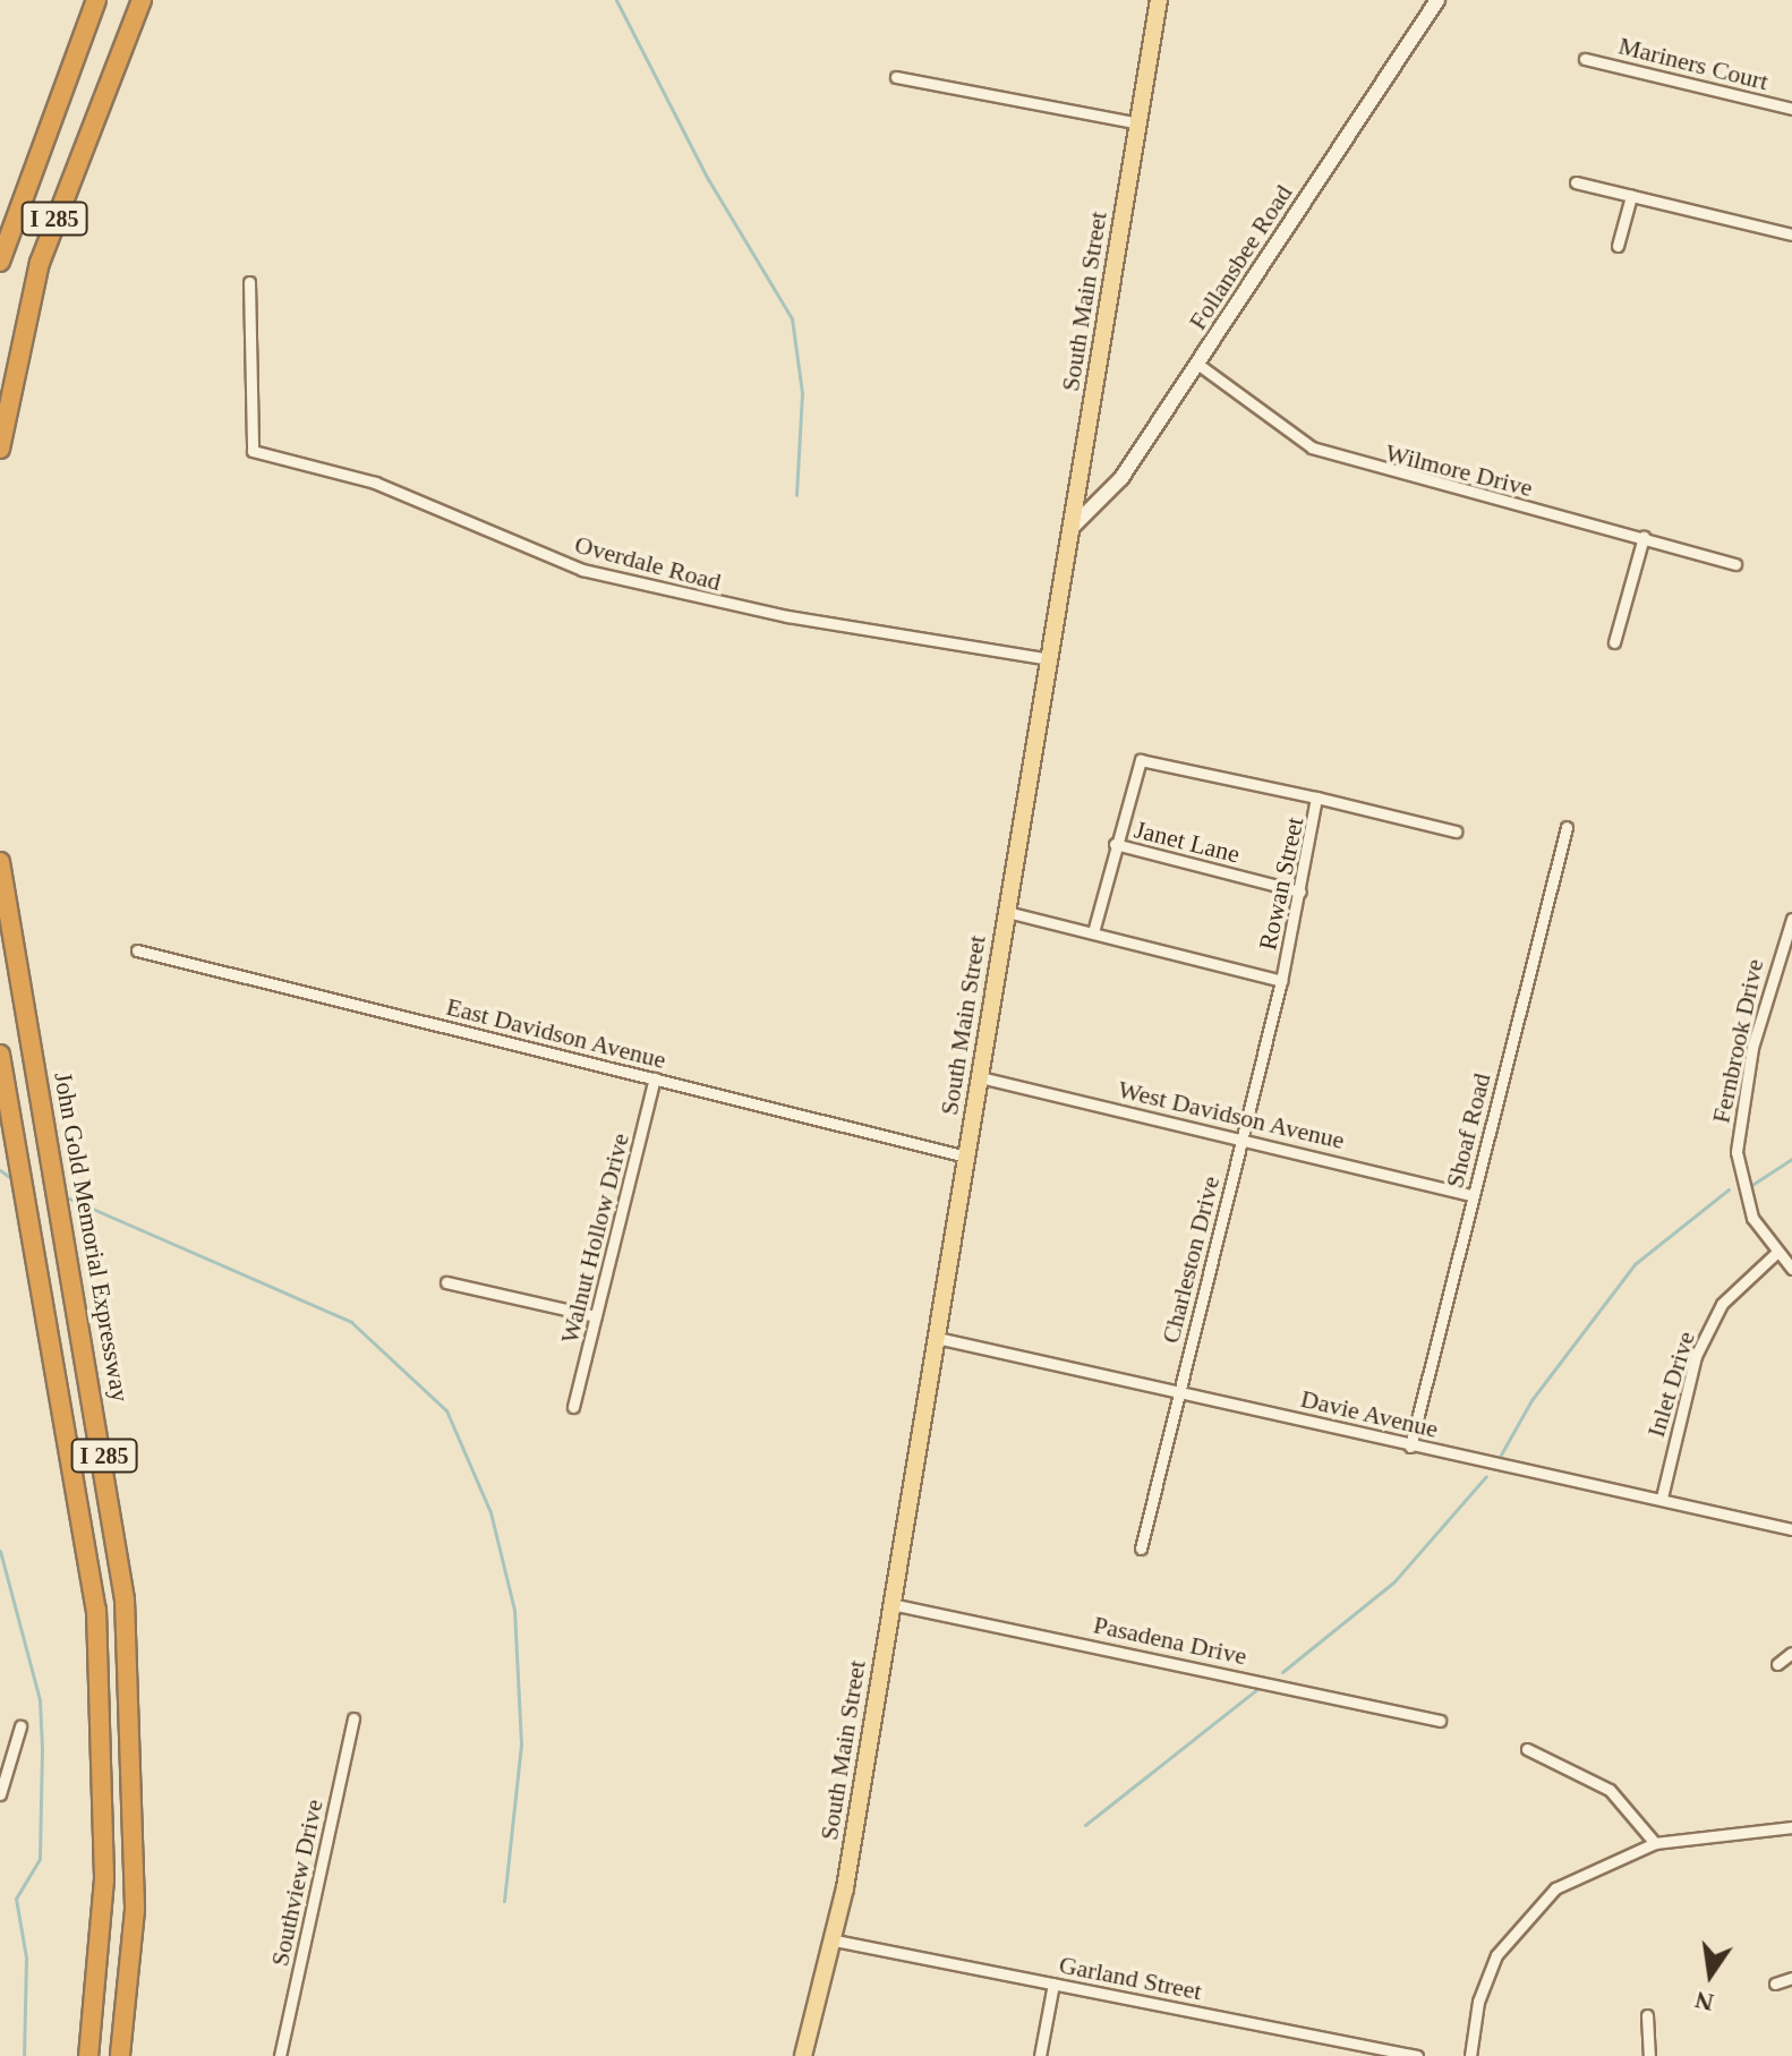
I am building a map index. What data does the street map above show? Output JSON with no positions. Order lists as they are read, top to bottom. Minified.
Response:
{"streets":{"highway":["I 285","John Gold Memorial Expressway"],"main road":["South Main Street"],"street":["Mariners Court","Follansbee Road","Wilmore Drive","Overdale Road","Janet Lane","Rowan Street","East Davidson Avenue","Fernbrook Drive","West Davidson Avenue","Shoaf Road","Walnut Hollow Drive","Charleston Drive","Inlet Drive","Davie Avenue","Pasadena Drive","Southview Drive","Garland Street"]},"crossings":[["Follansbee Road","South Main Street"],["Follansbee Road","Wilmore Drive"],["South Main Street","Overdale Road"],["South Main Street","Rowan Street"],["South Main Street","East Davidson Avenue"],["South Main Street","West Davidson Avenue"],["South Main Street","Davie Avenue"],["South Main Street","Pasadena Drive"],["South Main Street","Garland Street"],["Janet Lane","Rowan Street"],["Rowan Street","Charleston Drive"],["East Davidson Avenue","Walnut Hollow Drive"],["Fernbrook Drive","Inlet Drive"],["West Davidson Avenue","Shoaf Road"],["West Davidson Avenue","Charleston Drive"],["Shoaf Road","Davie Avenue"],["Charleston Drive","Davie Avenue"],["Inlet Drive","Davie Avenue"]],"north":"bottom"}
